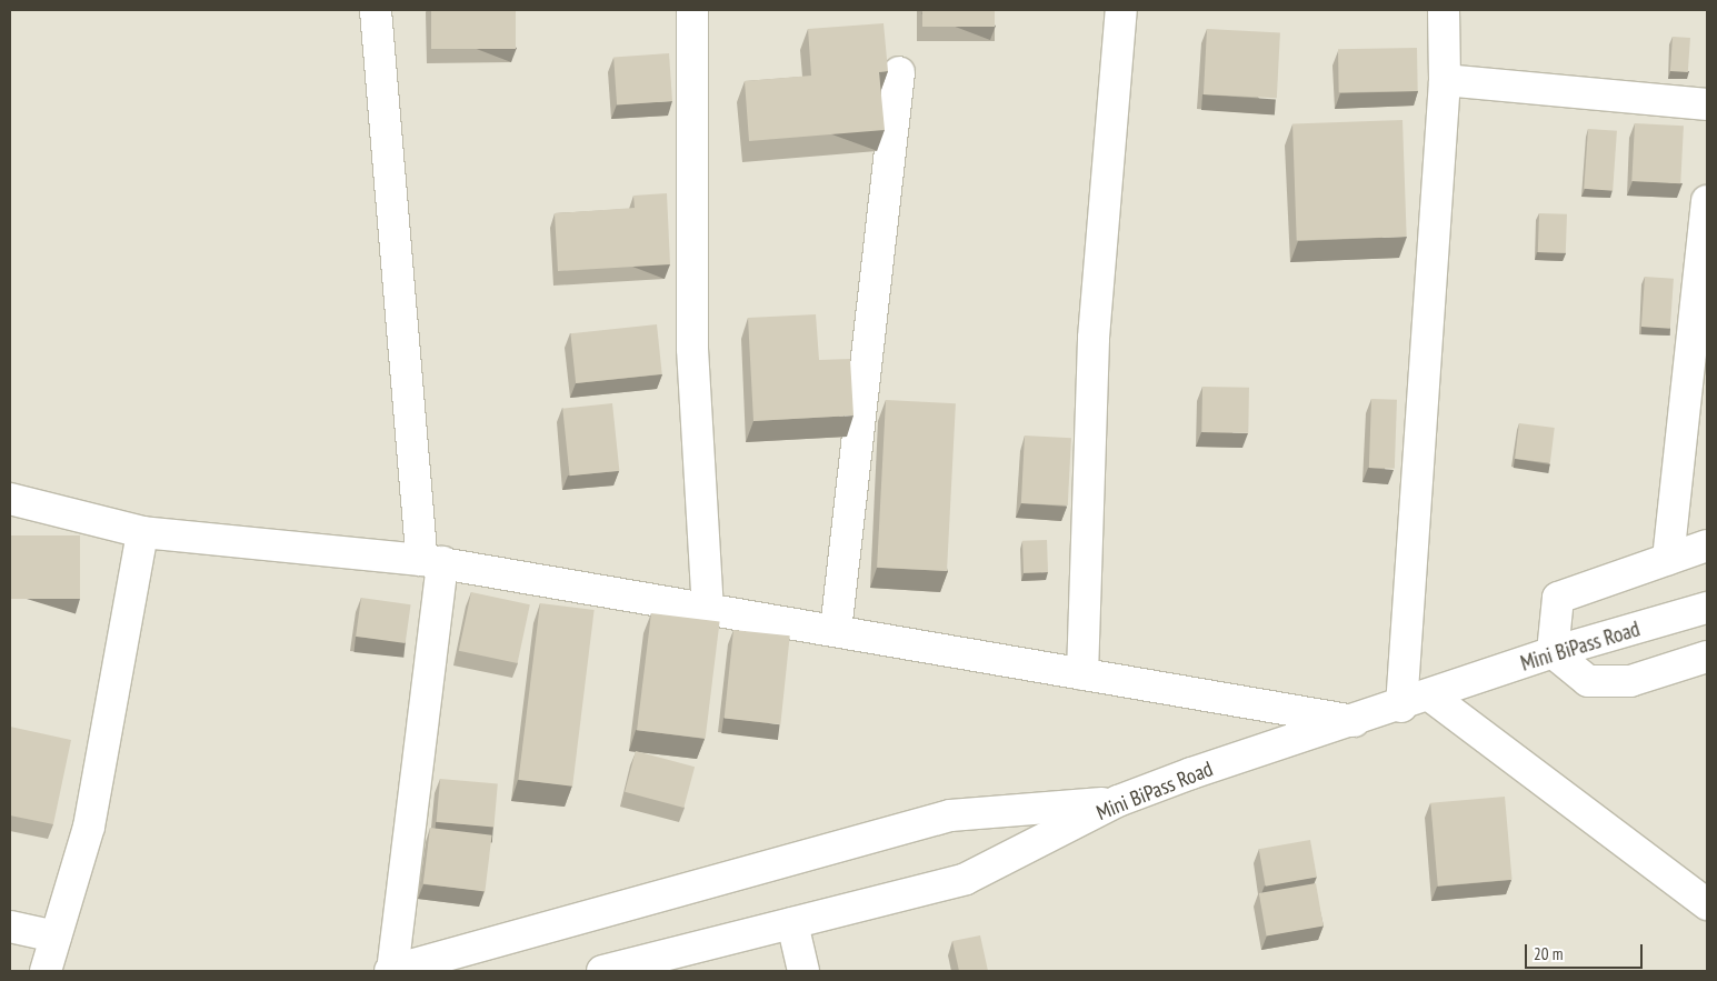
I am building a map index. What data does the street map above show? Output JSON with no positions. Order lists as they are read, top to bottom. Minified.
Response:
{"streets":{"street":["Mini BiPass Road"]},"scale_bar":"20 m"}
